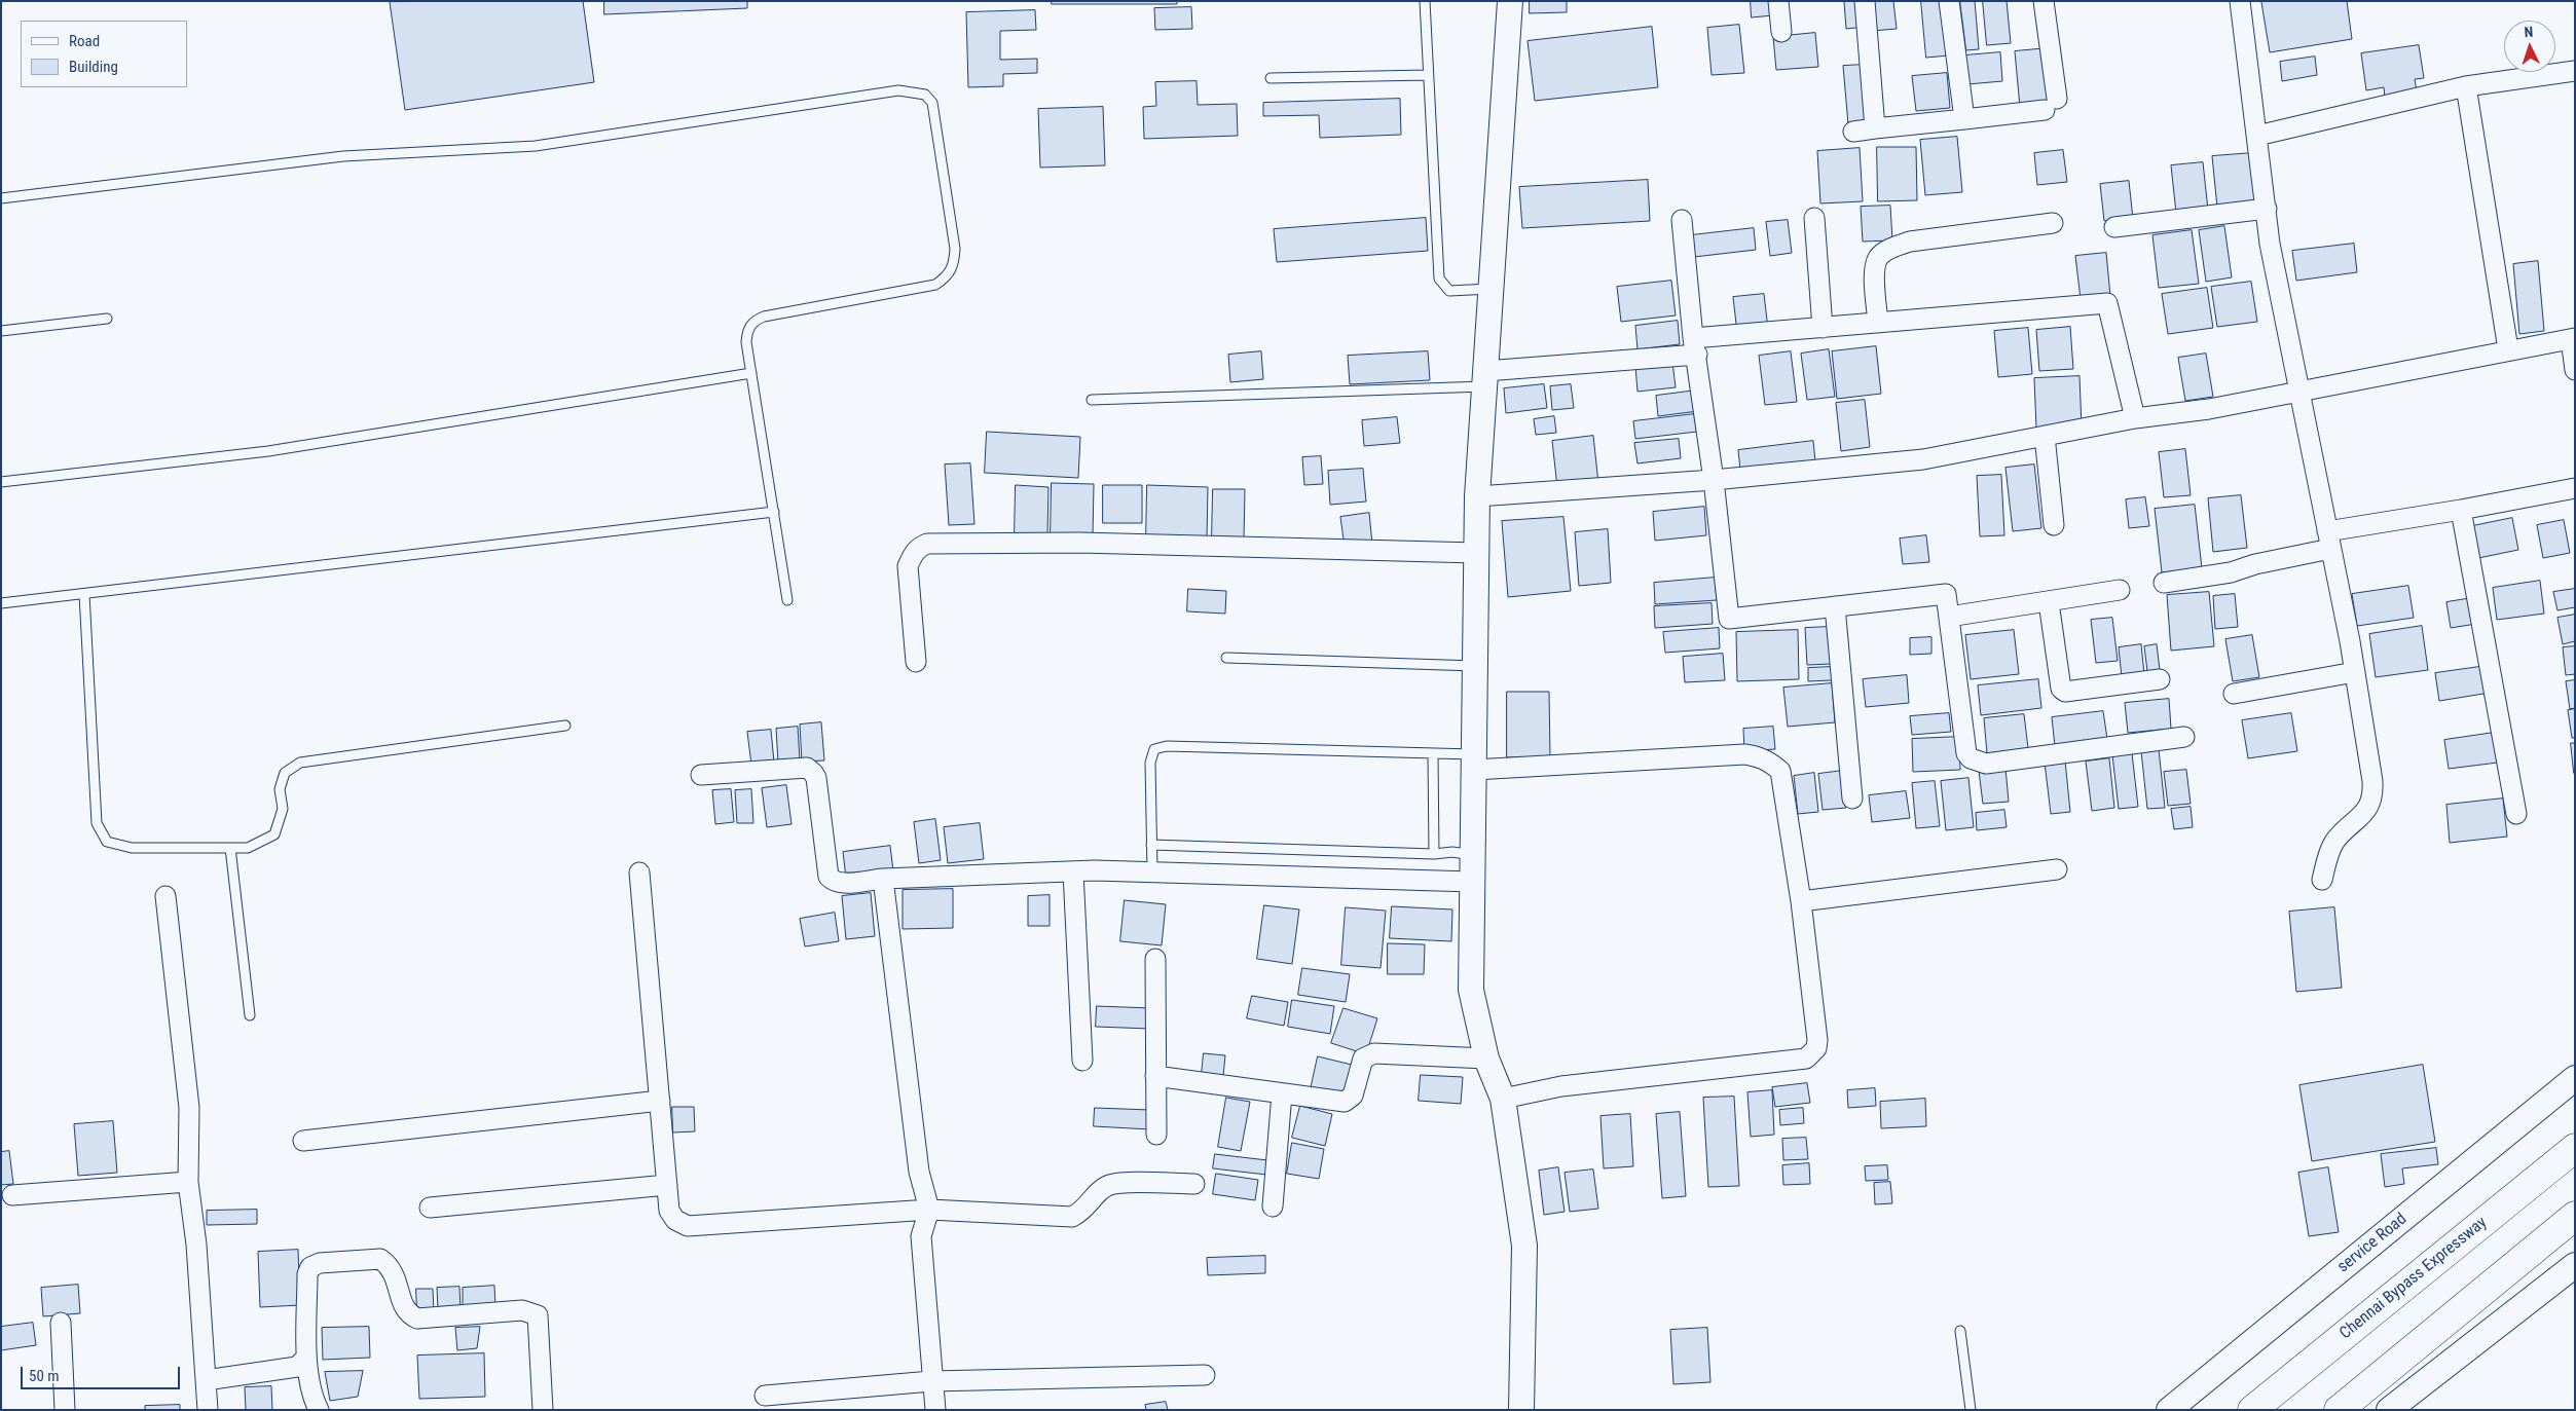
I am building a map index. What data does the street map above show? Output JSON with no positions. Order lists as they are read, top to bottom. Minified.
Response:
{"streets":{"highway":["Chennai Bypass Expressway"],"street":["service Road"]},"legend":["Road","Building"],"scale_bar":"50 m","north":"top"}
